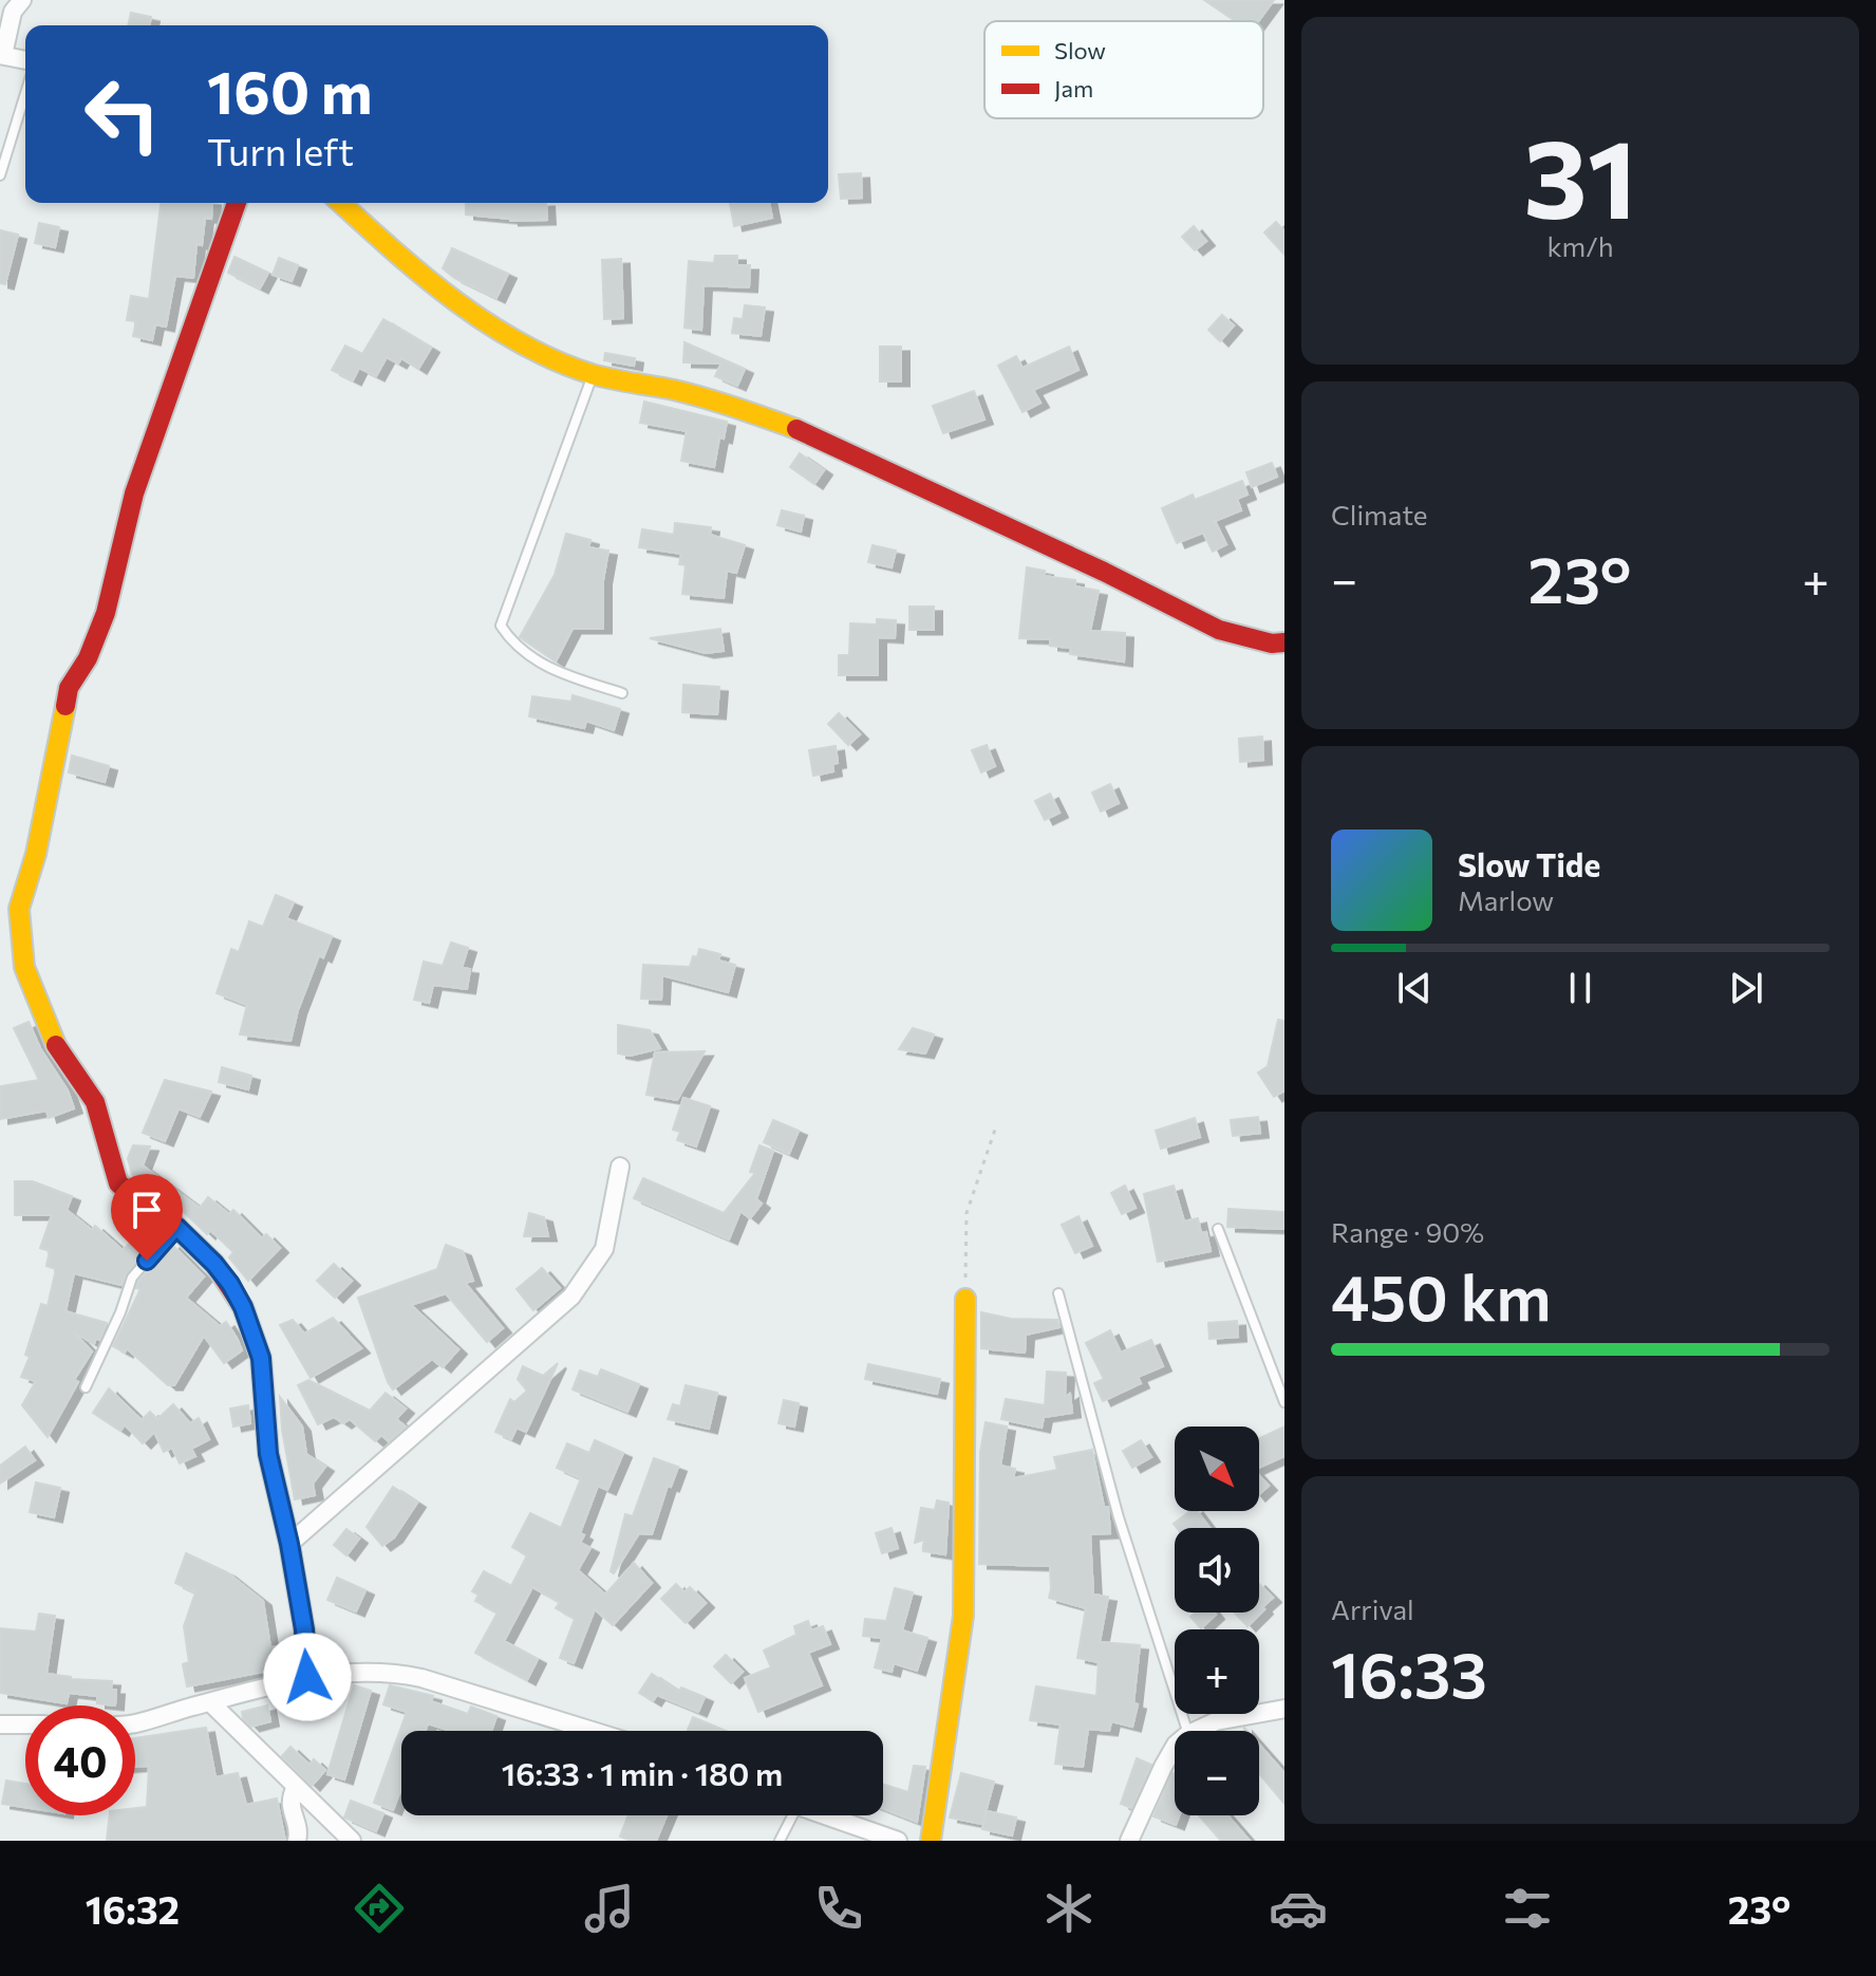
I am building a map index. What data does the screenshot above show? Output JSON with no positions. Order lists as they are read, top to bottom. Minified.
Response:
{"legend":["Slow","Jam"],"north":"bottom right","page":{"tile":[["31","km/h"],"Climate",["Range · 90%","450 km"],["Arrival","16:33"]],"turn":["160 m","Turn left"],"heat":["−","23°","+"],"song":["Slow Tide","Marlow"],"map_buttons":["+","−"],"limit":"40","trip":"16:33 · 1 min · 180 m","tabs":["16:32","23°"]}}
